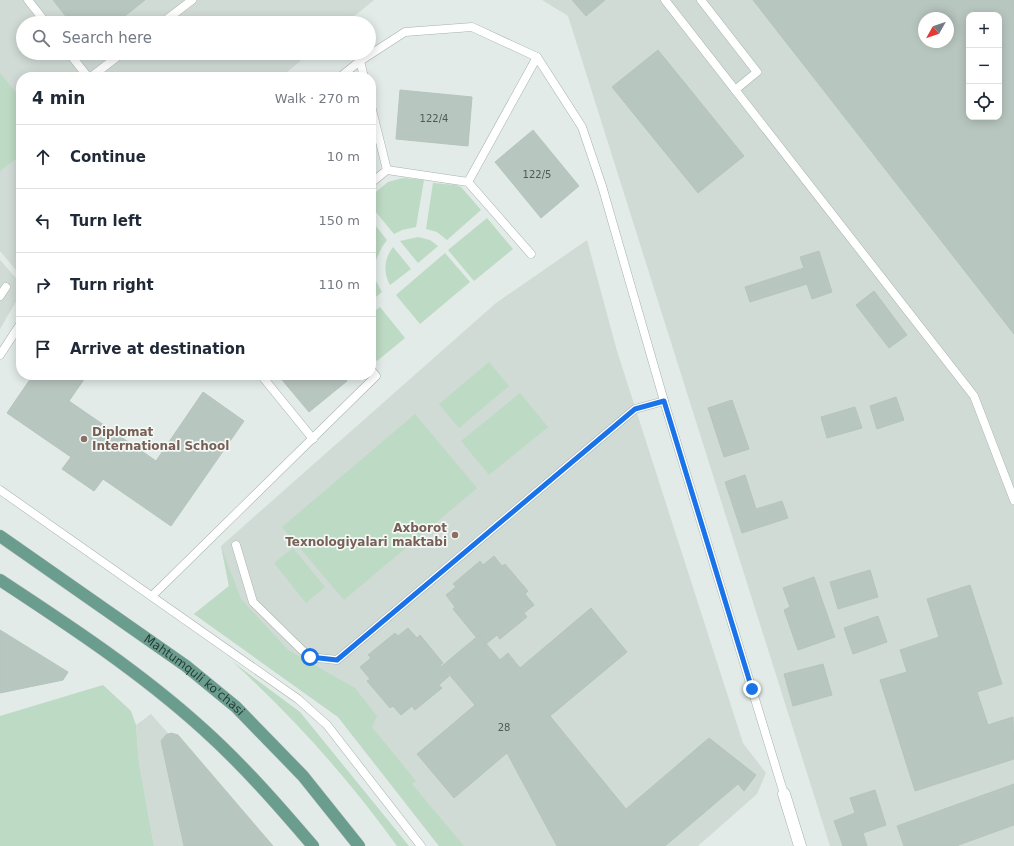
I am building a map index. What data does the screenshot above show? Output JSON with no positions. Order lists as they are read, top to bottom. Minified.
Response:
{"streets":{"main road":["Mahtumquli ko'chasi"]},"places":["Diplomat International School","Axborot Texnologiyalari maktabi"],"house_numbers":["122/4","122/5","28"],"north":"bottom left","page":{"map_buttons":["+","−"],"search":"Search here","heading":["4 min","Walk · 270 m"],"list":[["Continue","10 m"],["Turn left","150 m"],["Turn right","110 m"],"Arrive at destination"]}}
